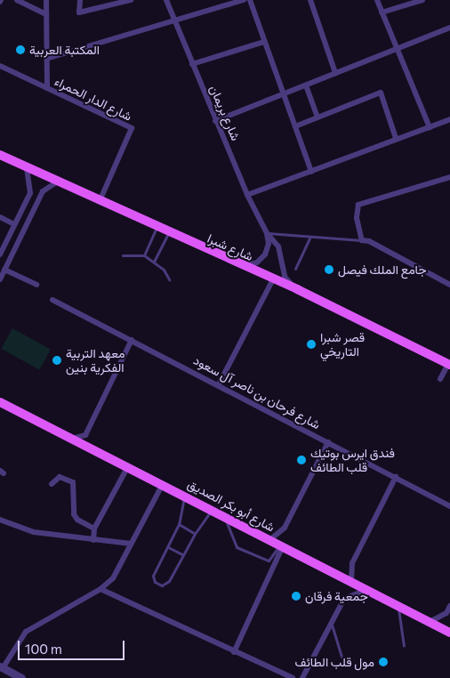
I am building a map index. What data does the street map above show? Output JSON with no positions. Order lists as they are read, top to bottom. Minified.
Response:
{"streets":{"main road":["شارع شبرا","شارع أبو بكر الصديق"],"street":["شارع الدار الحمراء","شارع بريمان","شارع فرحان بن ناصر آل سعود"]},"crossings":[["شارع الدار الحمراء","شارع شبرا"],["شارع بريمان","شارع شبرا"]],"places":["المكتبة العربية","جامع الملك فيصل","قصر شبرا التاريخي","معهد التربية الفكرية بنين","فندق ايرس بوتيك قلب الطائف","جمعية فرقان","مول قلب الطائف"],"scale_bar":"100 m"}
